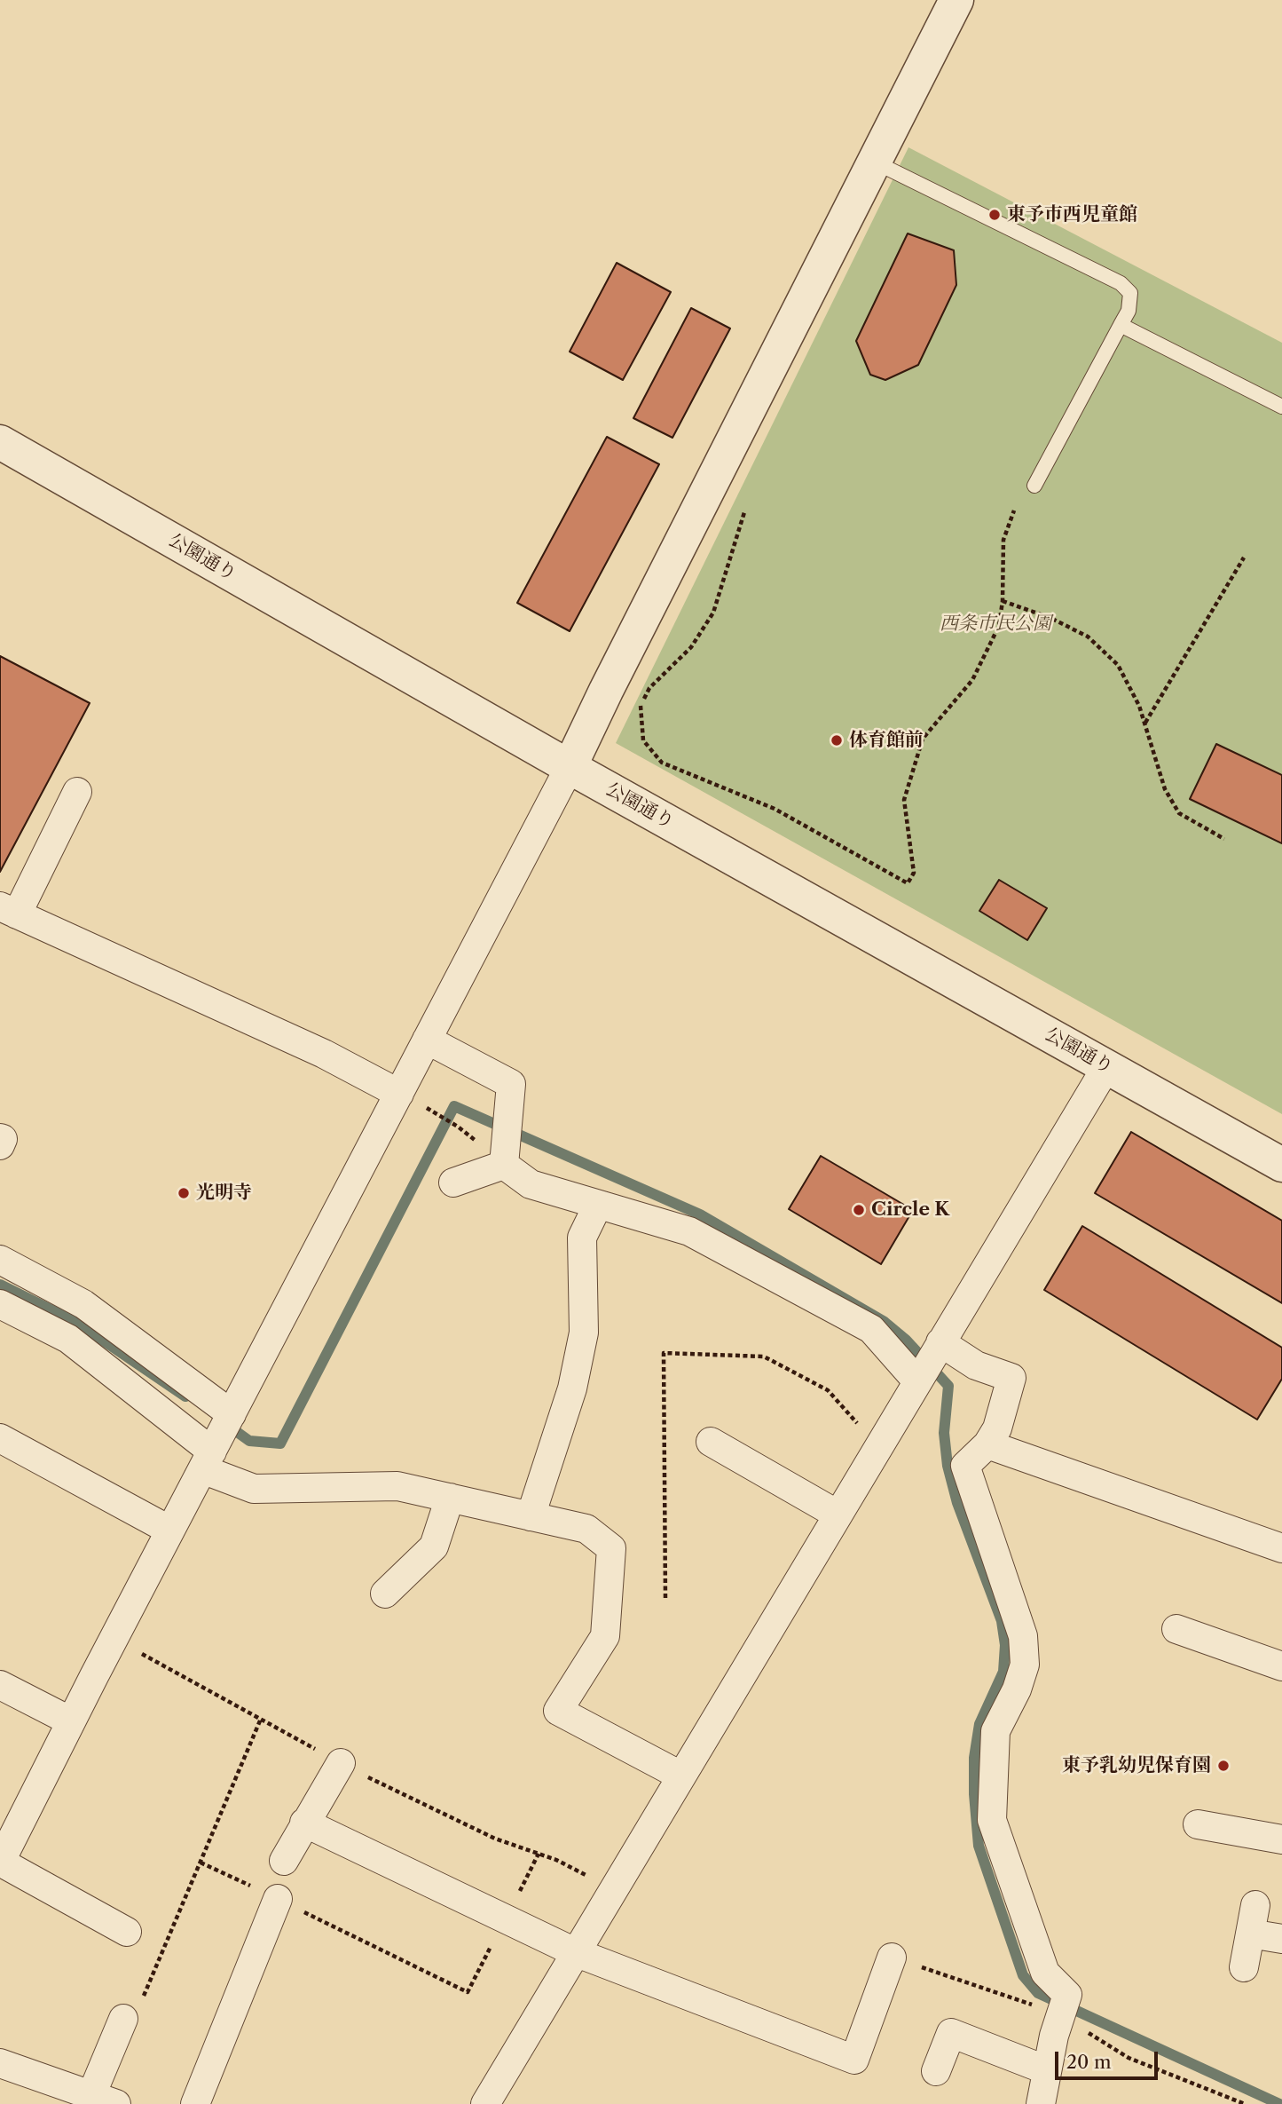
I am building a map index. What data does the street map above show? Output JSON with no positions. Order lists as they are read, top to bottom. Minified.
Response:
{"streets":{"street":["公園通り"]},"parks":["西条市民公園"],"places":["東予市西児童館","体育館前","光明寺","Circle K","東予乳幼児保育園"],"scale_bar":"20 m"}
